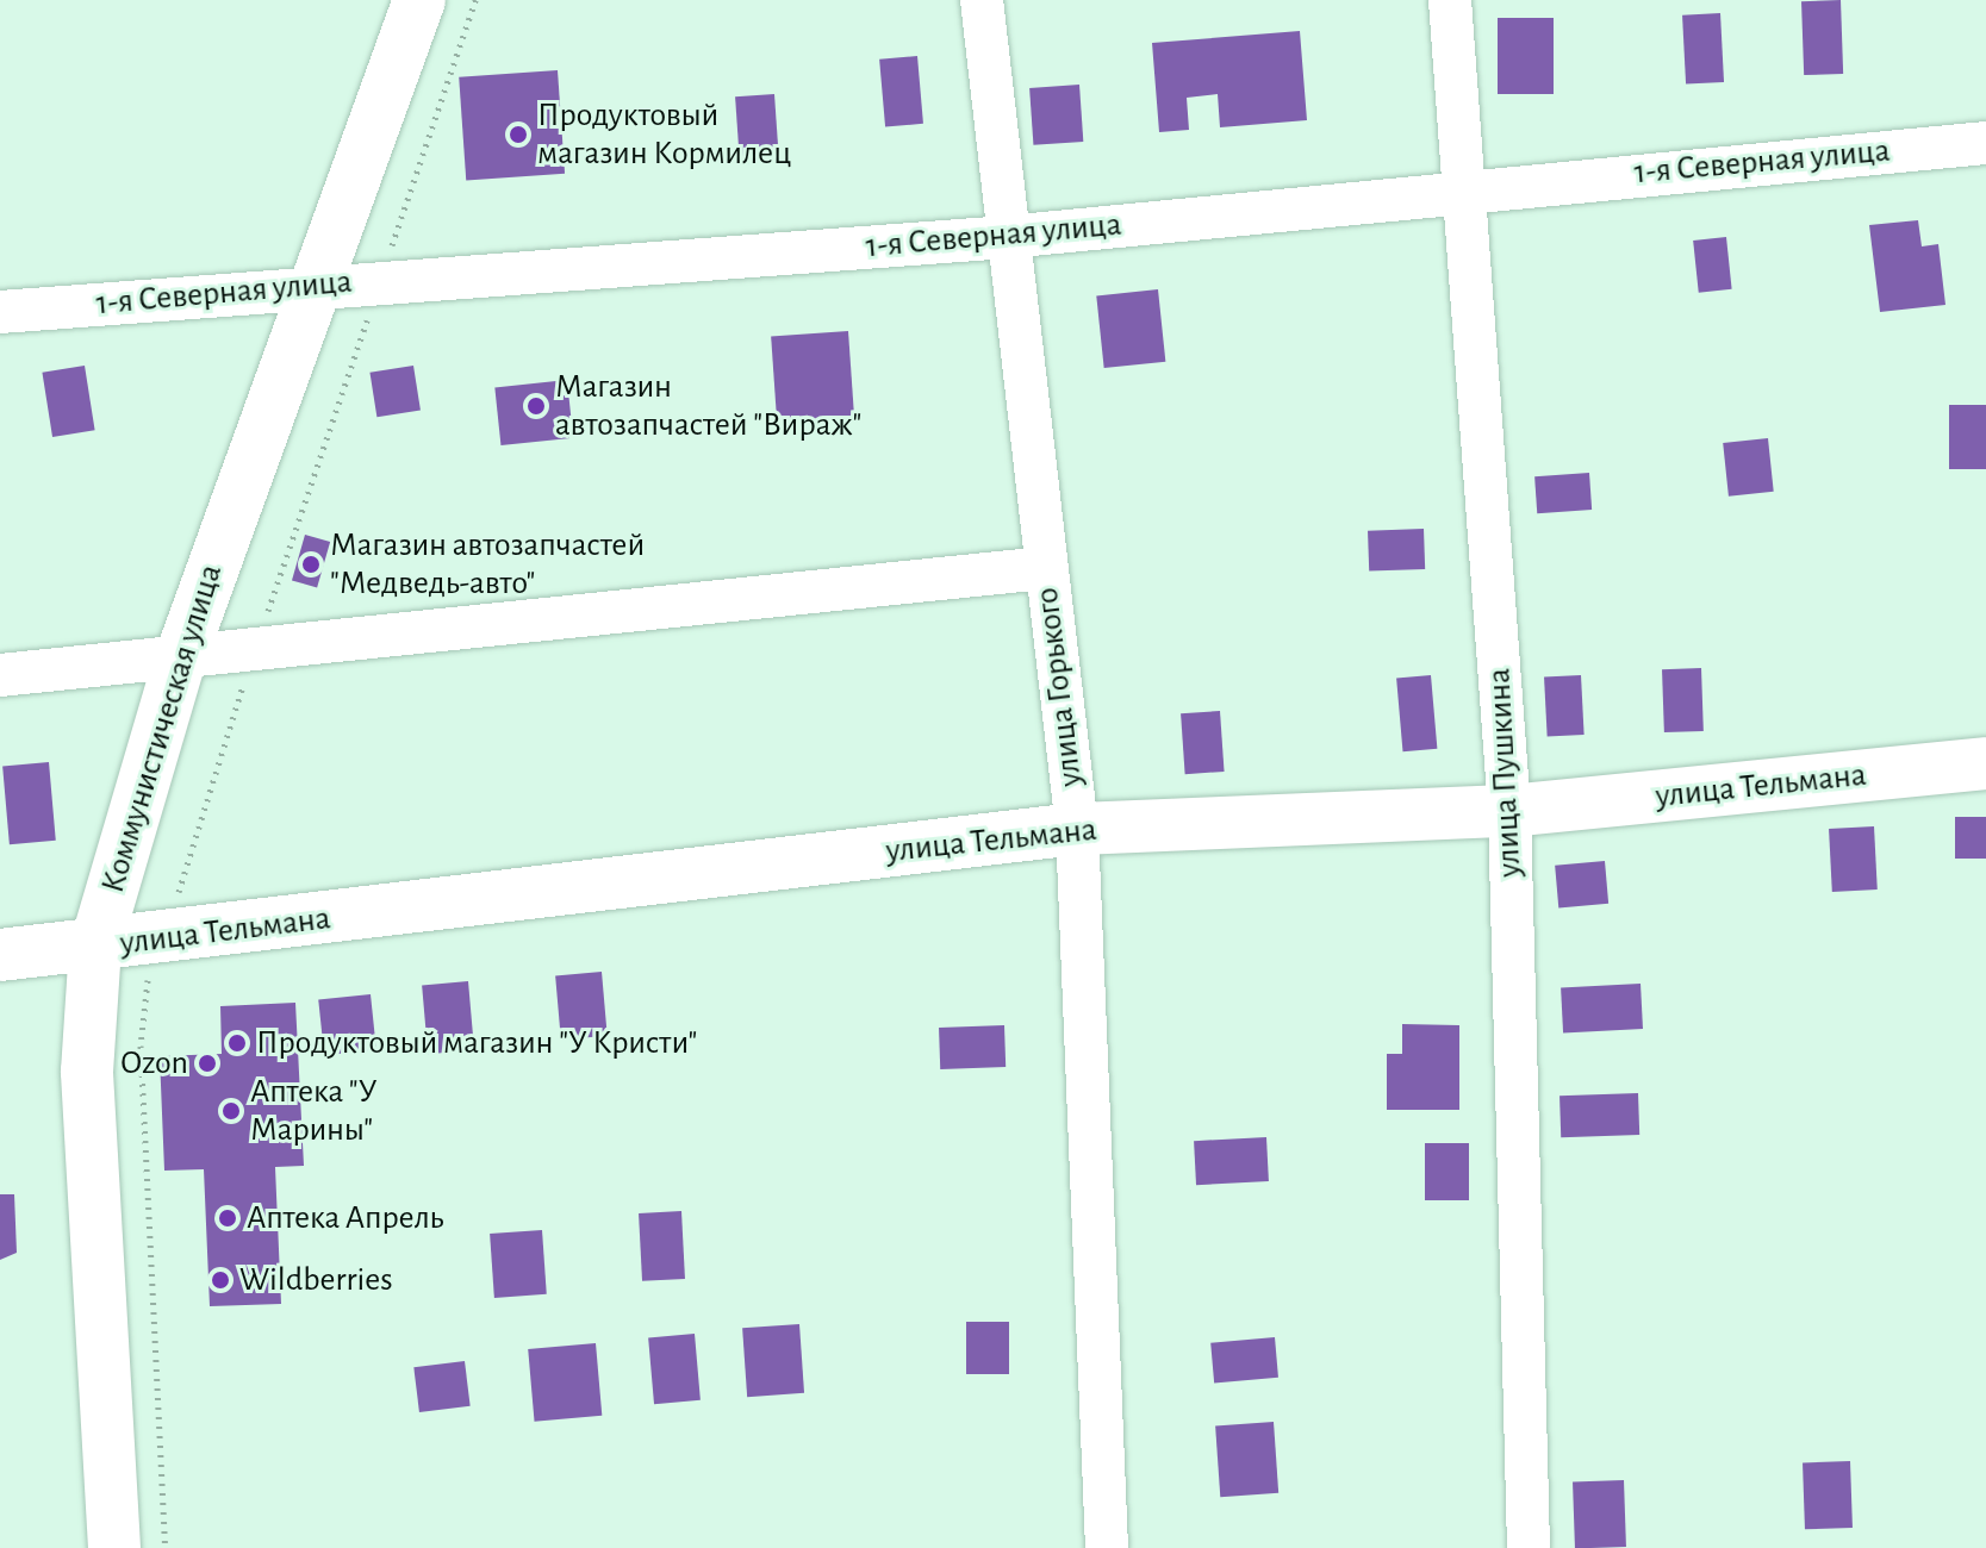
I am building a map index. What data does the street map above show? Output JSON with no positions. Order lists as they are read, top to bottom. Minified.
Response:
{"streets":{"street":["1-я Северная улица","улица Горького","Коммунистическая улица","улица Пушкина","улица Тельмана"]},"crossings":[["1-я Северная улица","улица Горького"],["1-я Северная улица","Коммунистическая улица"],["1-я Северная улица","улица Пушкина"],["улица Горького","улица Тельмана"],["Коммунистическая улица","улица Тельмана"],["улица Пушкина","улица Тельмана"]],"places":["Продуктовый магазин Кормилец","Магазин автозапчастей \"Вираж\"","Магазин автозапчастей \"Медведь-авто\"","Продуктовый магазин \"У Кристи\"","Ozon","Аптека \"У Марины\"","Аптека Апрель","Wildberries"]}
